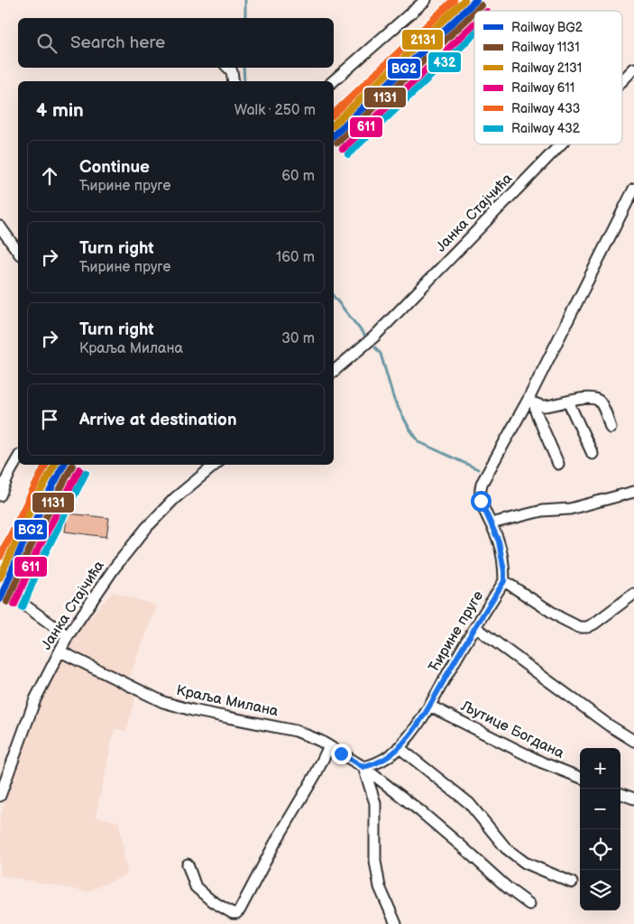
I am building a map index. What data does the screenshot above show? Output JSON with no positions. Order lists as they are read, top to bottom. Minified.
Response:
{"streets":{"street":["Јанка Стајчића","Ћирине пруге","Краља Милана","Љутице Богдана"]},"crossings":[["Јанка Стајчића","Краља Милана"],["Ћирине пруге","Краља Милана"],["Ћирине пруге","Љутице Богдана"]],"lines":["rail line BG2","rail line 2131","rail line 433","rail line 1131","rail line 611","rail line 432"],"legend":["Railway BG2","Railway 1131","Railway 2131","Railway 611","Railway 433","Railway 432"],"page":{"search":"Search here","heading":["4 min","Walk · 250 m"],"list":[["Continue","Ћирине пруге","60 m"],["Turn right","Ћирине пруге","160 m"],["Turn right","Краља Милана","30 m"],"Arrive at destination"],"map_buttons":["+","−"]}}
